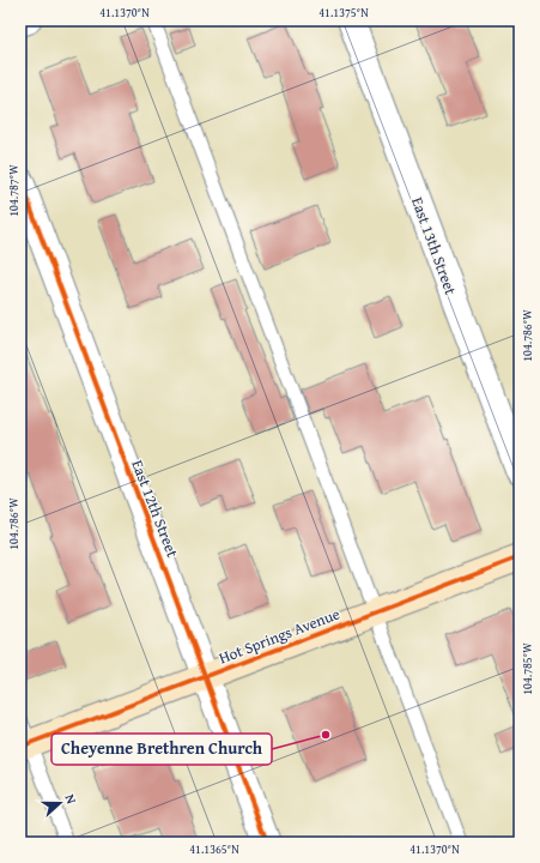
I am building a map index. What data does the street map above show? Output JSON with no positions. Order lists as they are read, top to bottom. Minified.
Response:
{"streets":{"street":["East 13th Street","East 12th Street","Hot Springs Avenue"]},"crossings":[["East 12th Street","Hot Springs Avenue"]],"places":["Cheyenne Brethren Church"],"north":"right","coordinates":["41.1370°N","41.1375°N","104.787°W","104.786°W","104.785°W","41.1365°N"]}
